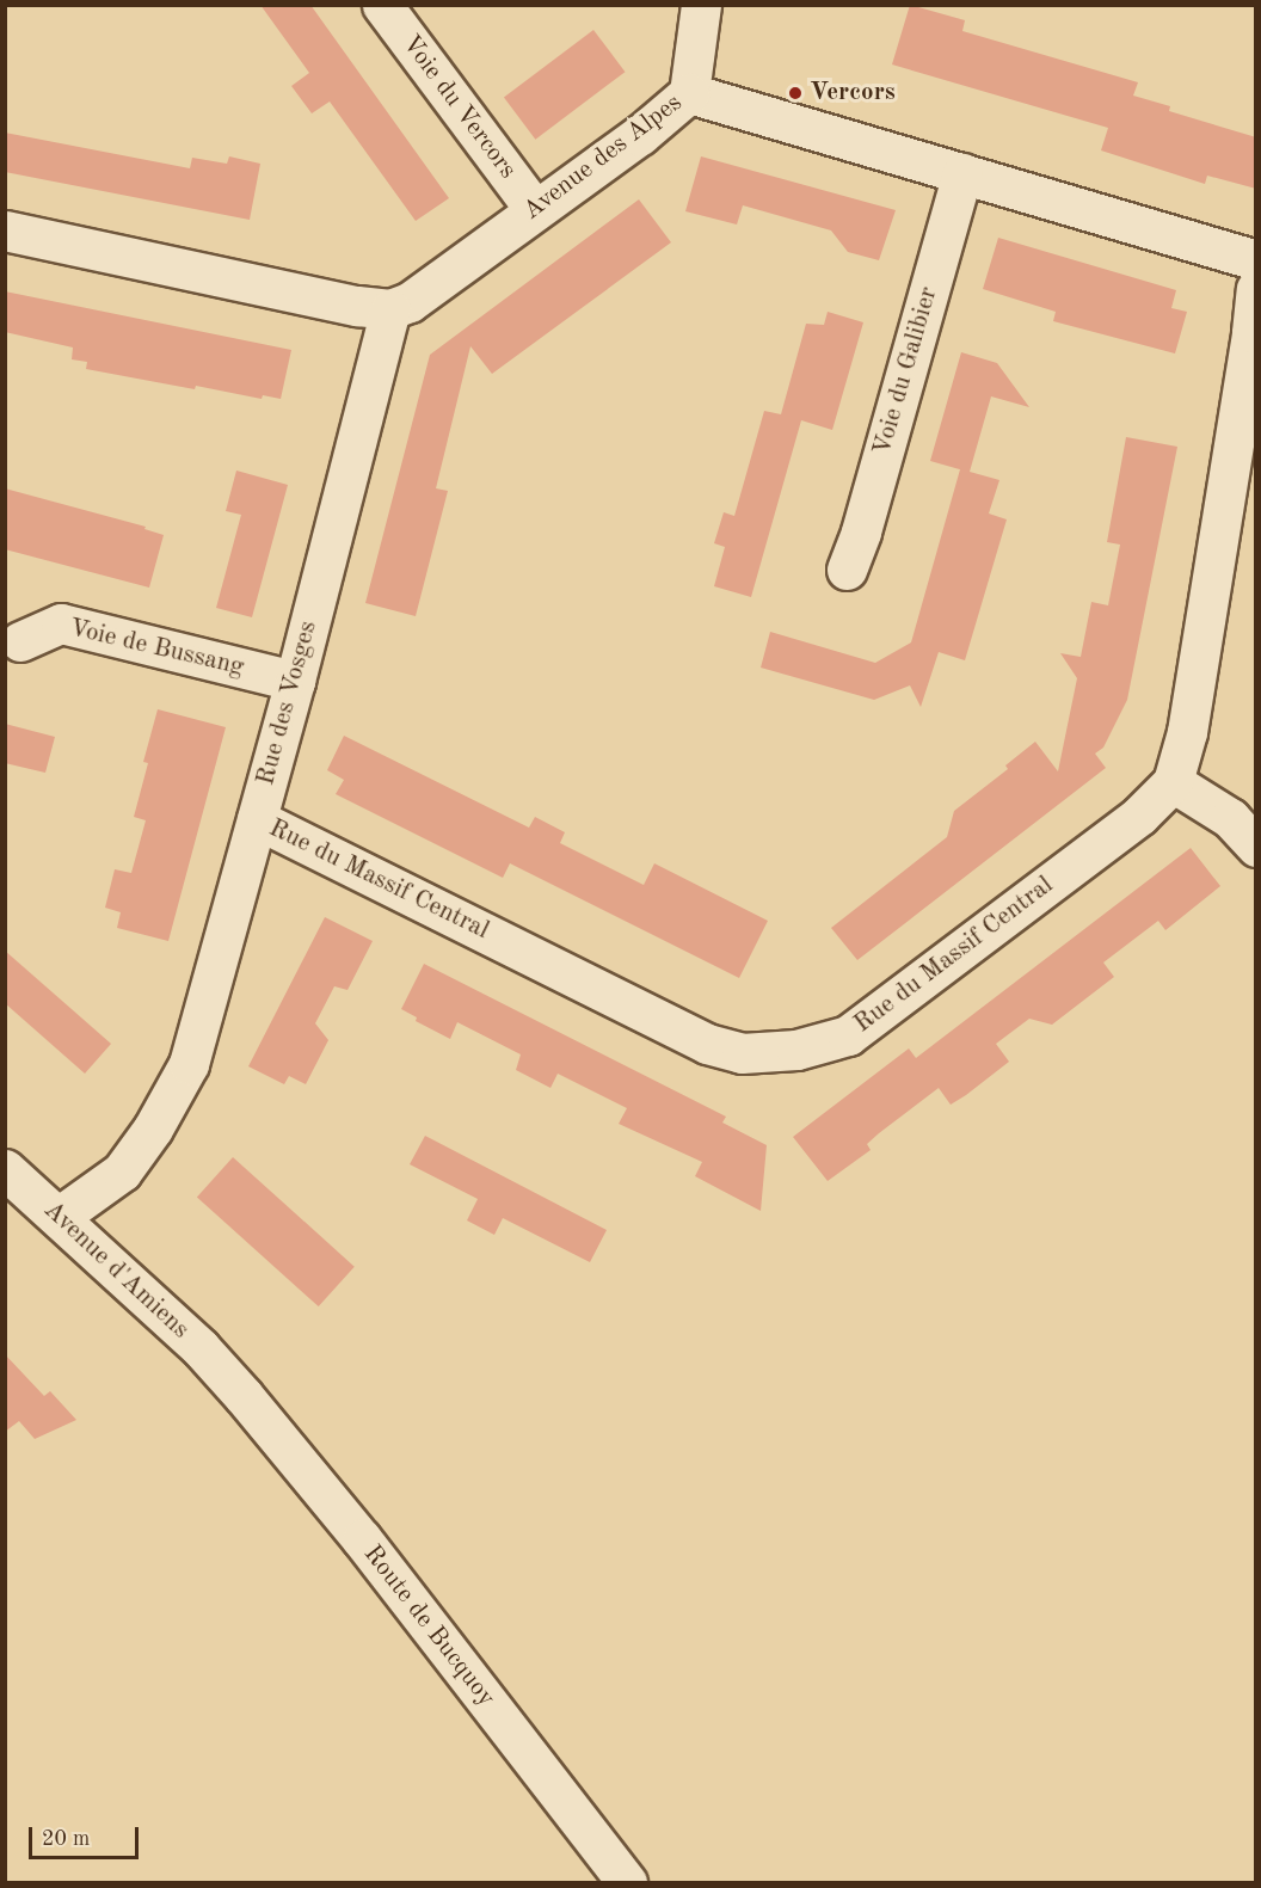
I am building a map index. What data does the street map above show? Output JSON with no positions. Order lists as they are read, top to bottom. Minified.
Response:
{"streets":{"street":["Voie du Vercors","Avenue des Alpes","Voie du Galibier","Voie de Bussang","Rue des Vosges","Rue du Massif Central","Avenue d'Amiens","Route de Bucquoy"]},"crossings":[["Voie du Vercors","Avenue des Alpes"],["Avenue des Alpes","Voie du Galibier"],["Avenue des Alpes","Rue des Vosges"],["Voie de Bussang","Rue des Vosges"],["Rue des Vosges","Rue du Massif Central"],["Rue des Vosges","Avenue d'Amiens"],["Avenue d'Amiens","Route de Bucquoy"]],"places":["Vercors"],"scale_bar":"20 m"}
